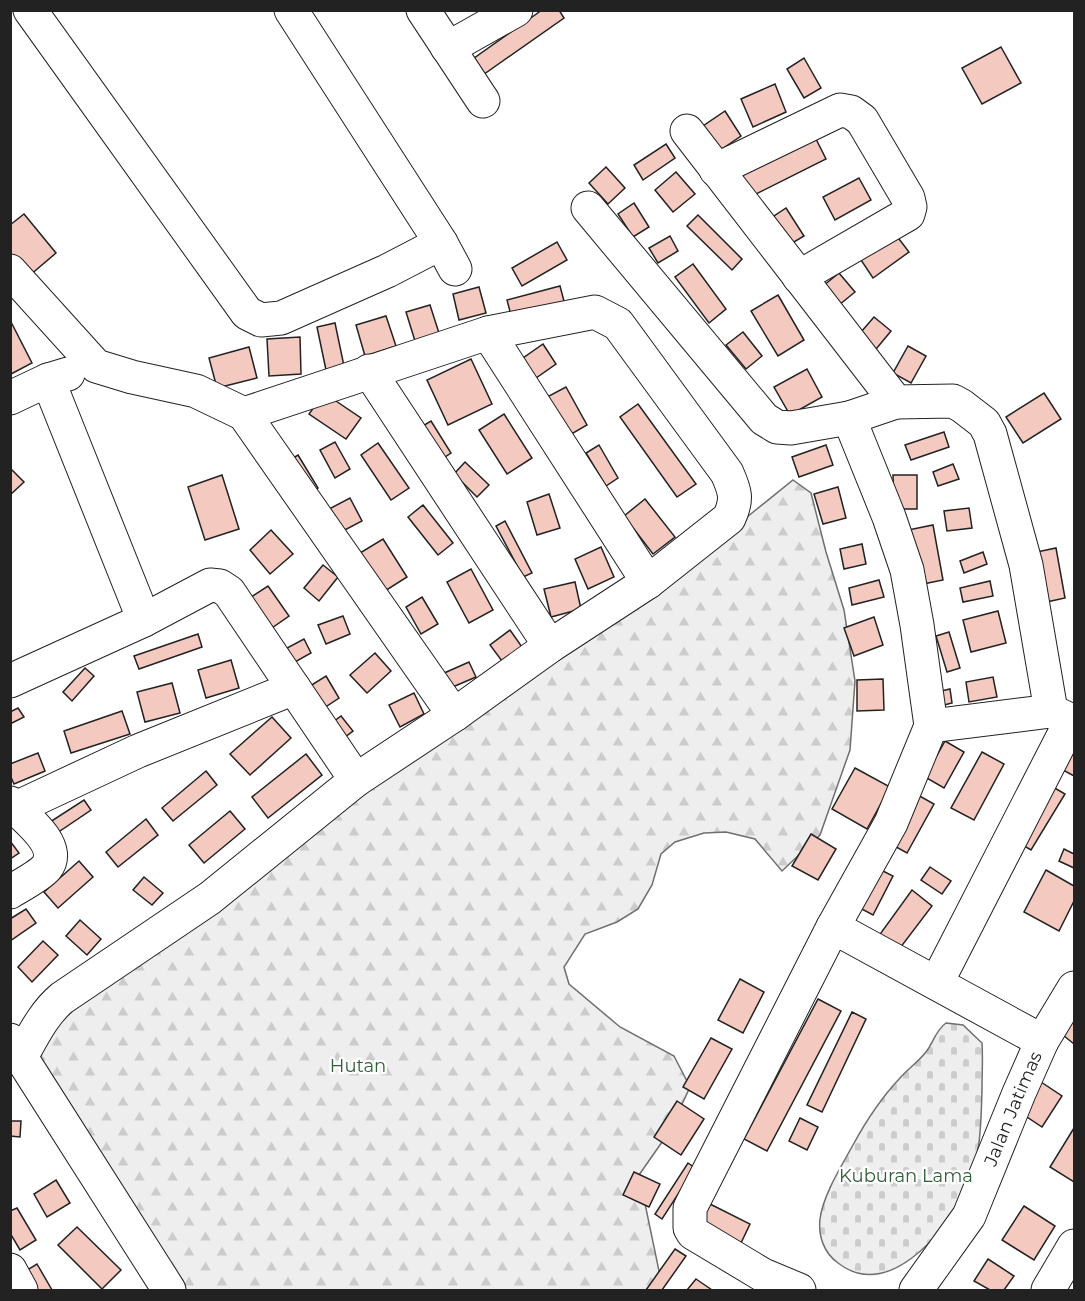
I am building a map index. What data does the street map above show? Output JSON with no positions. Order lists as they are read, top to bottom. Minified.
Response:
{"streets":{"street":["Jalan Jatimas"]},"parks":["Hutan","Kuburan Lama"]}
